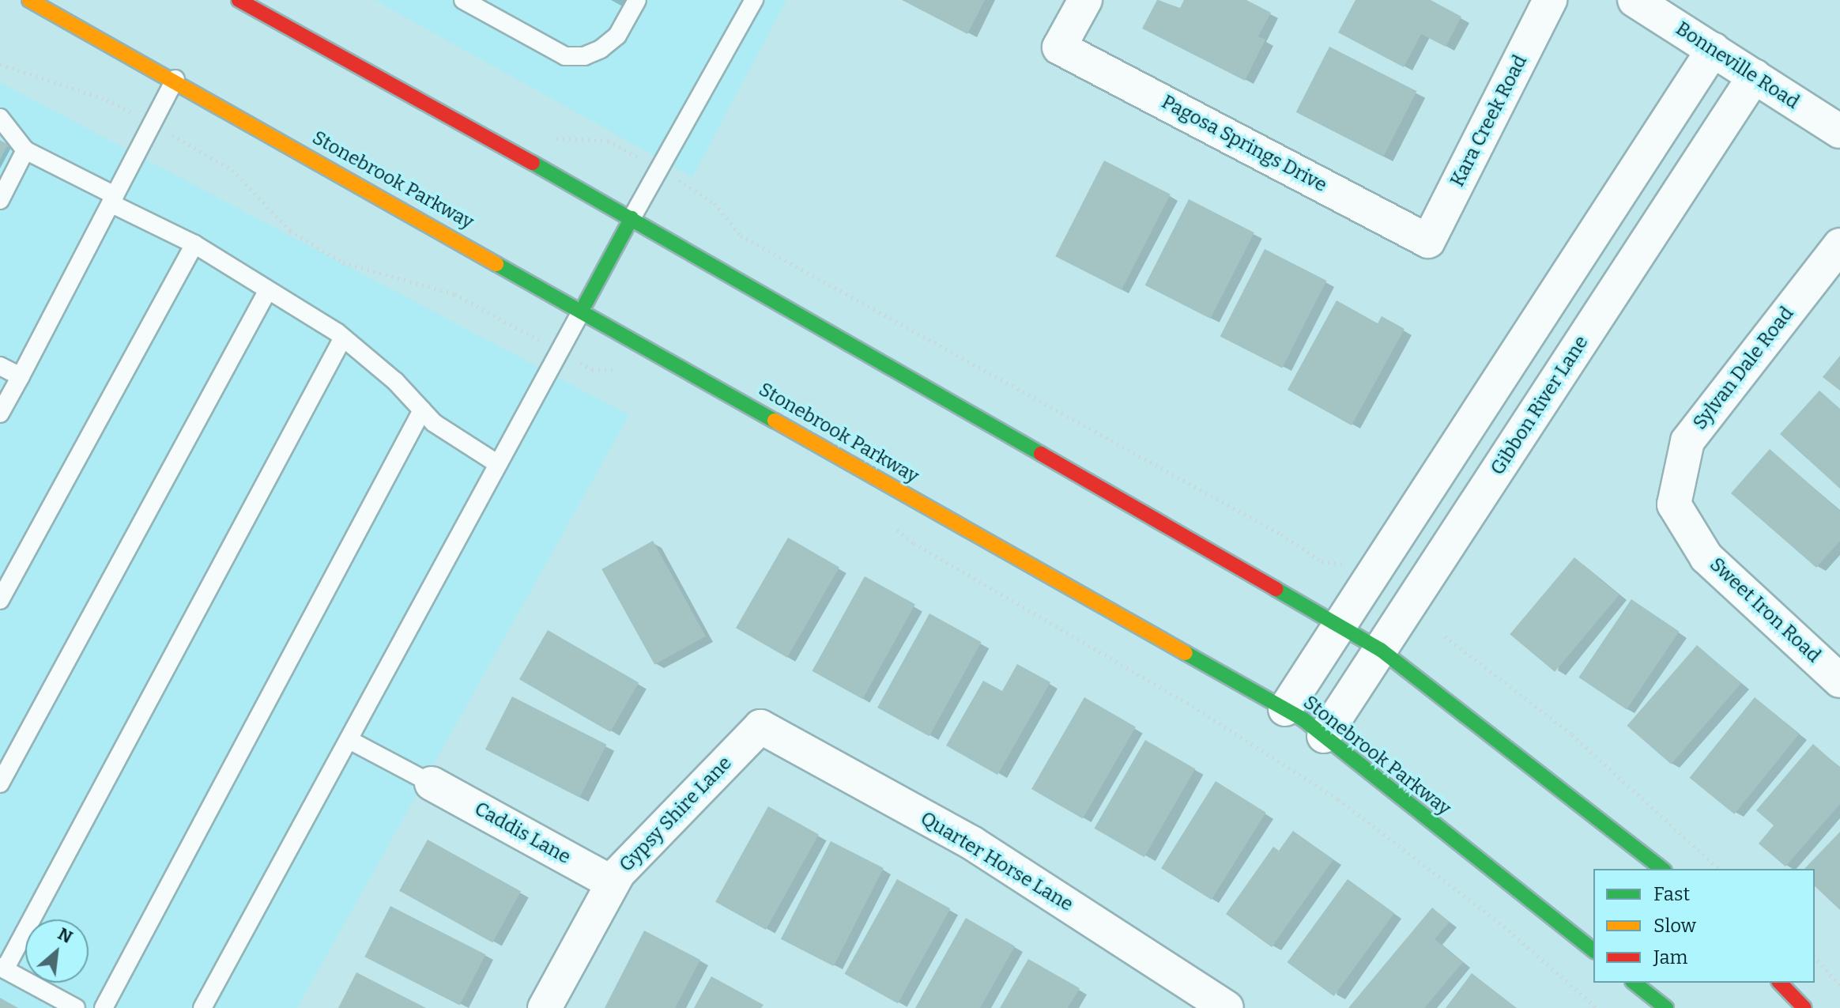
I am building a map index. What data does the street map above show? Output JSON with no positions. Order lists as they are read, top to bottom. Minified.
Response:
{"streets":{"main road":["Stonebrook Parkway"],"street":["Bonneville Road","Kara Creek Road","Pagosa Springs Drive","Sylvan Dale Road","Gibbon River Lane","Sweet Iron Road","Gypsy Shire Lane","Caddis Lane","Quarter Horse Lane"]},"crossings":[["Bonneville Road","Gibbon River Lane"],["Kara Creek Road","Pagosa Springs Drive"],["Stonebrook Parkway","Gibbon River Lane"],["Sylvan Dale Road","Sweet Iron Road"],["Gypsy Shire Lane","Caddis Lane"],["Gypsy Shire Lane","Quarter Horse Lane"]],"legend":["Fast","Slow","Jam"],"north":"top right"}
